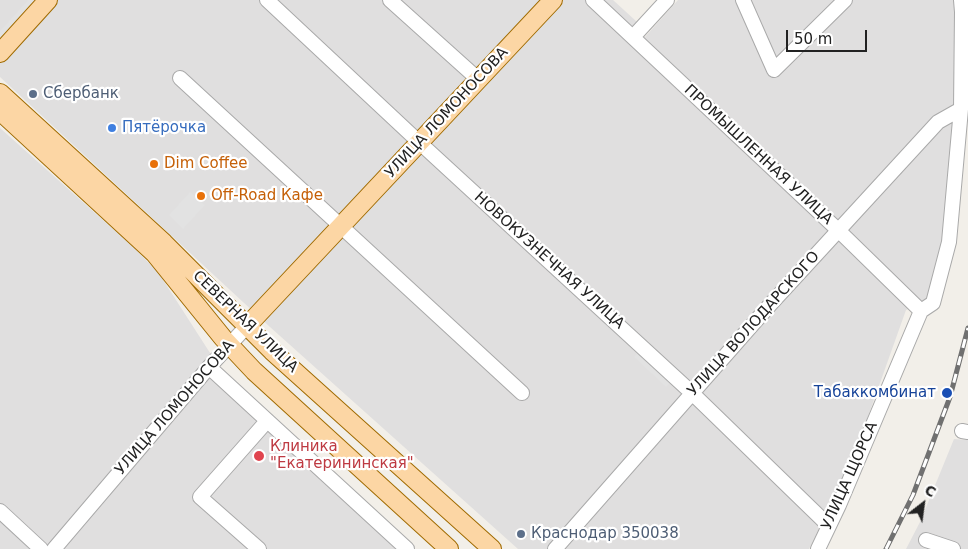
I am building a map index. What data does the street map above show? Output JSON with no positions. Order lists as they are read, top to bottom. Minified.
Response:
{"streets":{"main road":["УЛИЦА ЛОМОНОСОВА","СЕВЕРНАЯ УЛИЦА"],"street":["ПРОМЫШЛЕННАЯ УЛИЦА","НОВОКУЗНЕЧНАЯ УЛИЦА","УЛИЦА ВОЛОДАРСКОГО","УЛИЦА ЩОРСА"]},"crossings":[["УЛИЦА ЛОМОНОСОВА","НОВОКУЗНЕЧНАЯ УЛИЦА"],["УЛИЦА ЛОМОНОСОВА","СЕВЕРНАЯ УЛИЦА"],["ПРОМЫШЛЕННАЯ УЛИЦА","УЛИЦА ВОЛОДАРСКОГО"],["ПРОМЫШЛЕННАЯ УЛИЦА","УЛИЦА ЩОРСА"],["НОВОКУЗНЕЧНАЯ УЛИЦА","УЛИЦА ВОЛОДАРСКОГО"],["НОВОКУЗНЕЧНАЯ УЛИЦА","УЛИЦА ЩОРСА"],["УЛИЦА ВОЛОДАРСКОГО","УЛИЦА ЩОРСА"]],"places":["Сбербанк","Пятёрочка","Dim Coffee","Off-Road Кафе","Табаккомбинат","Клиника \"Екатерининская\"","Краснодар 350038"],"scale_bar":"50 m","north":"top right"}
